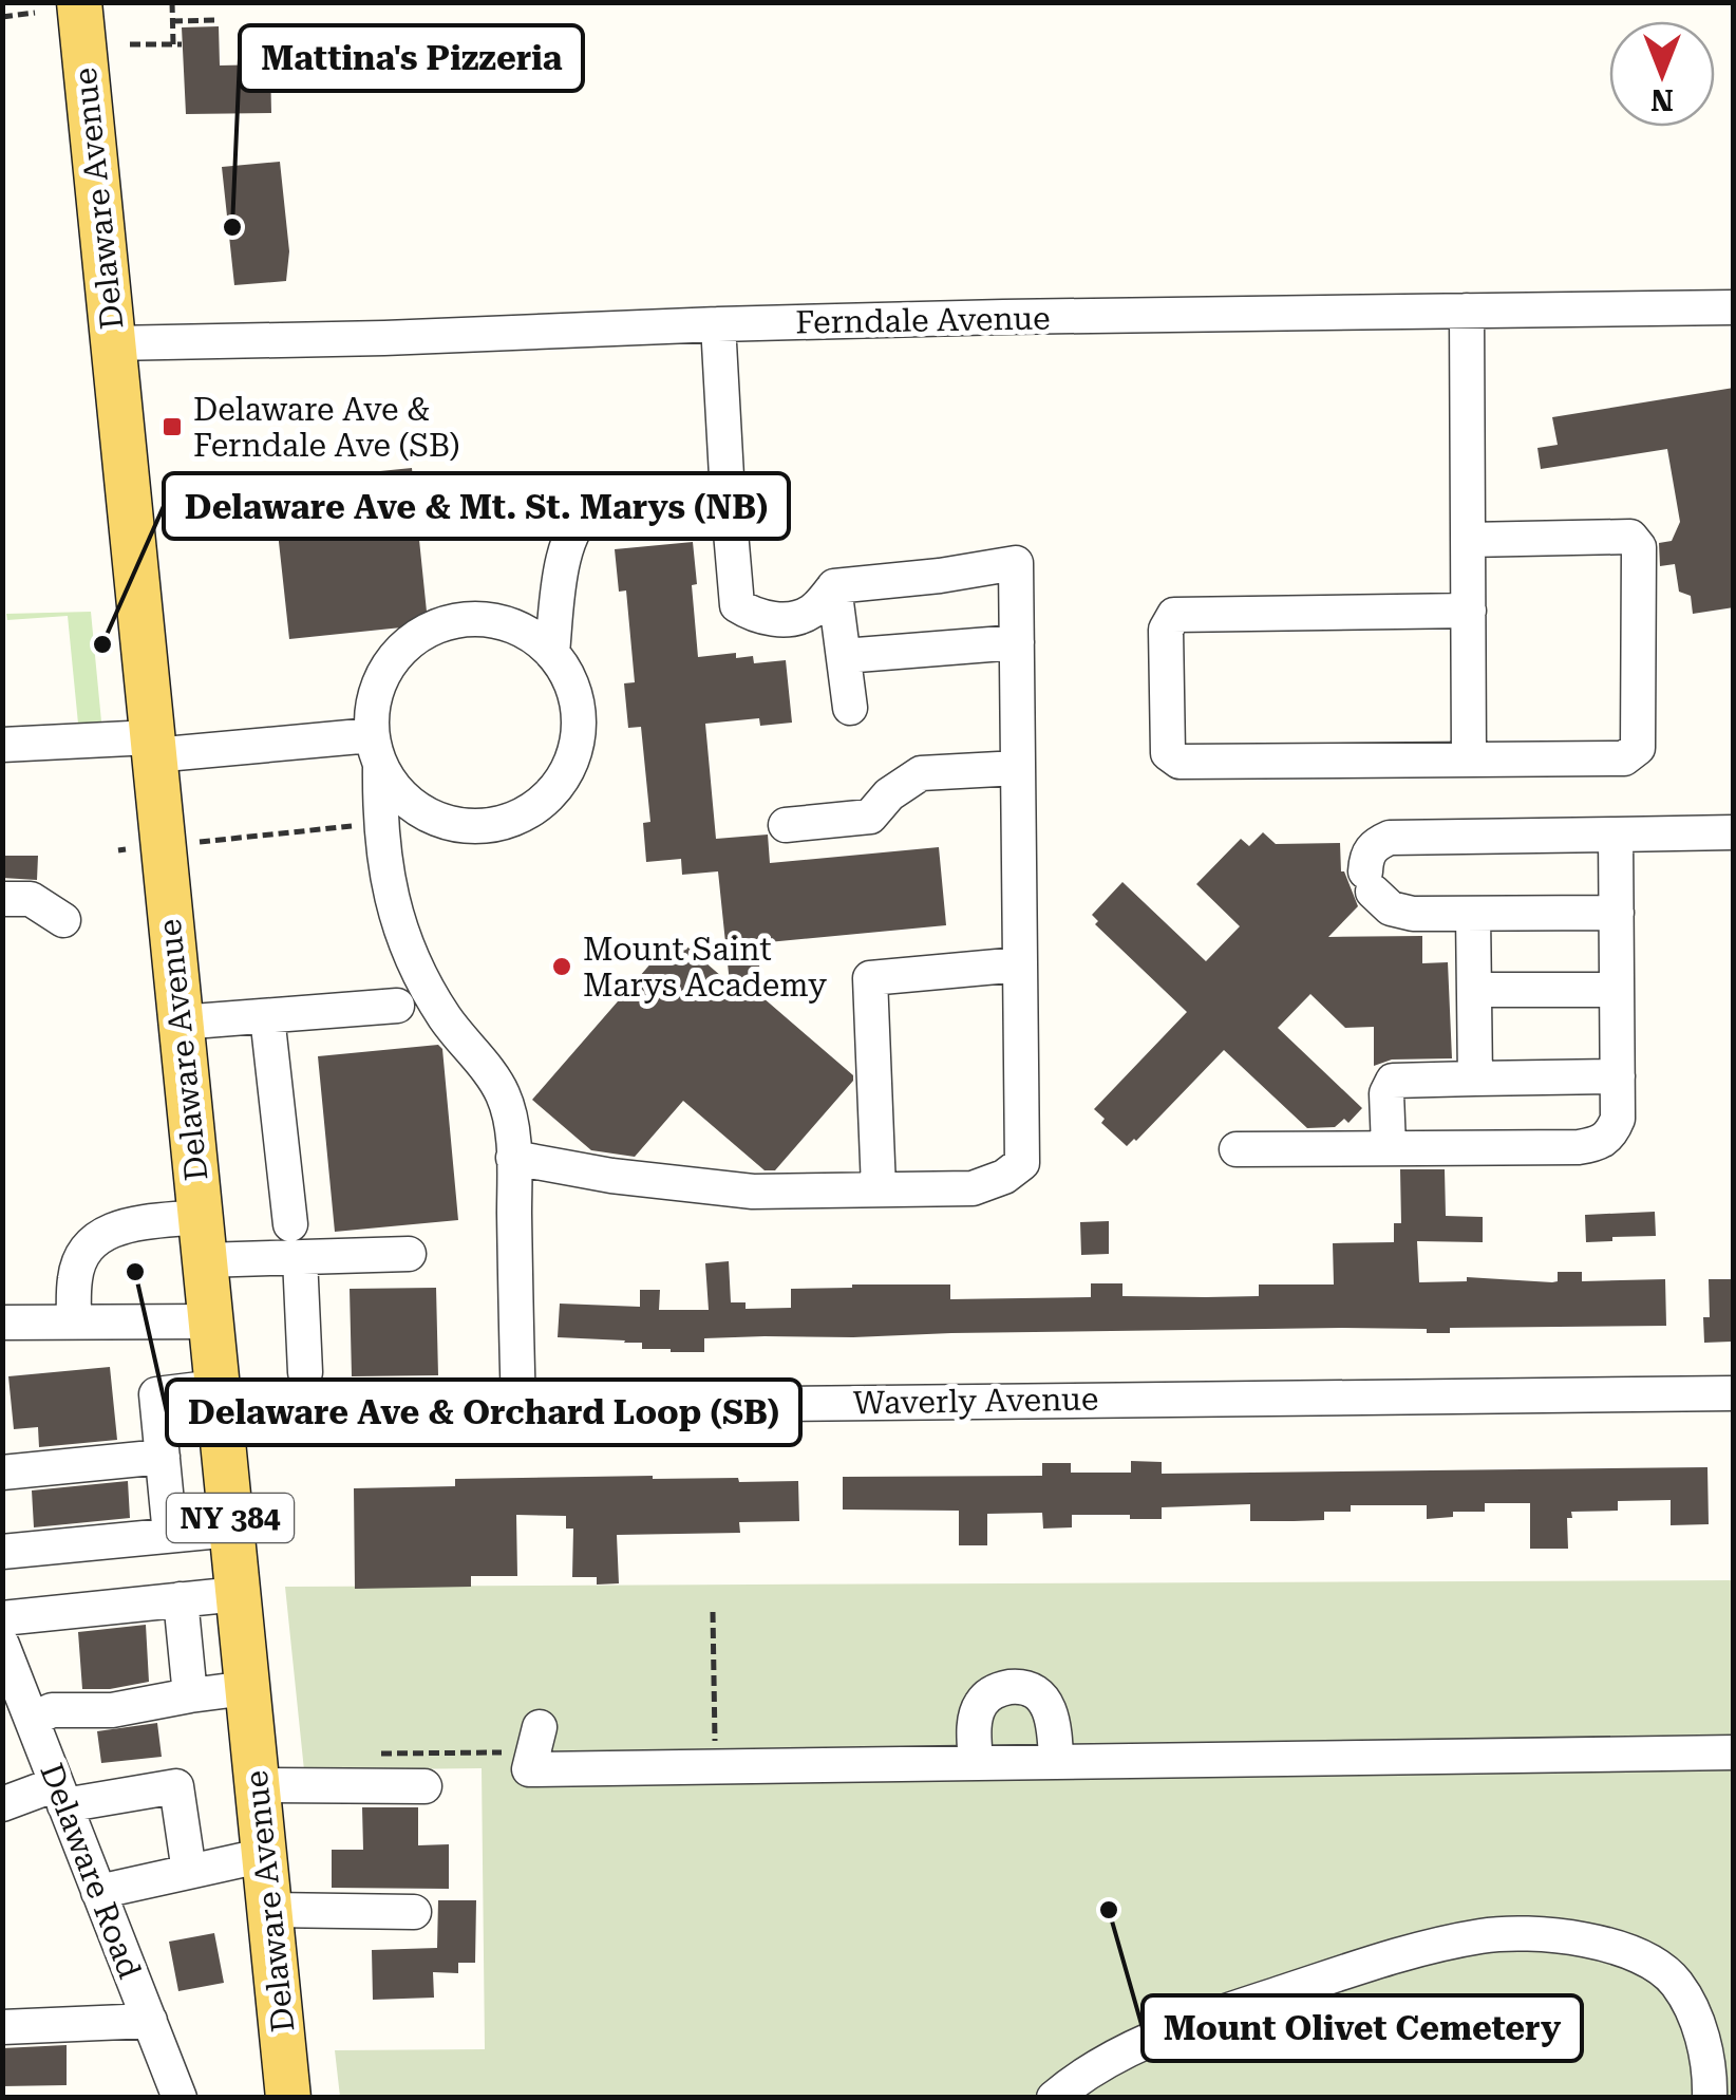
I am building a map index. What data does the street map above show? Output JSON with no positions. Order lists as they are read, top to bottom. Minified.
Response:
{"streets":{"main road":["Delaware Avenue","NY 384"],"street":["Ferndale Avenue","Waverly Avenue","Delaware Road"]},"crossings":[["Delaware Avenue","Ferndale Avenue"],["Delaware Avenue","Waverly Avenue"]],"places":{"other":["Mattina's Pizzeria","Delaware Ave & Mt. St. Marys (NB)","Mount Saint Marys Academy","Delaware Ave & Orchard Loop (SB)","Mount Olivet Cemetery"],"transit":["Delaware Ave & Ferndale Ave (SB)"]},"north":"bottom"}
